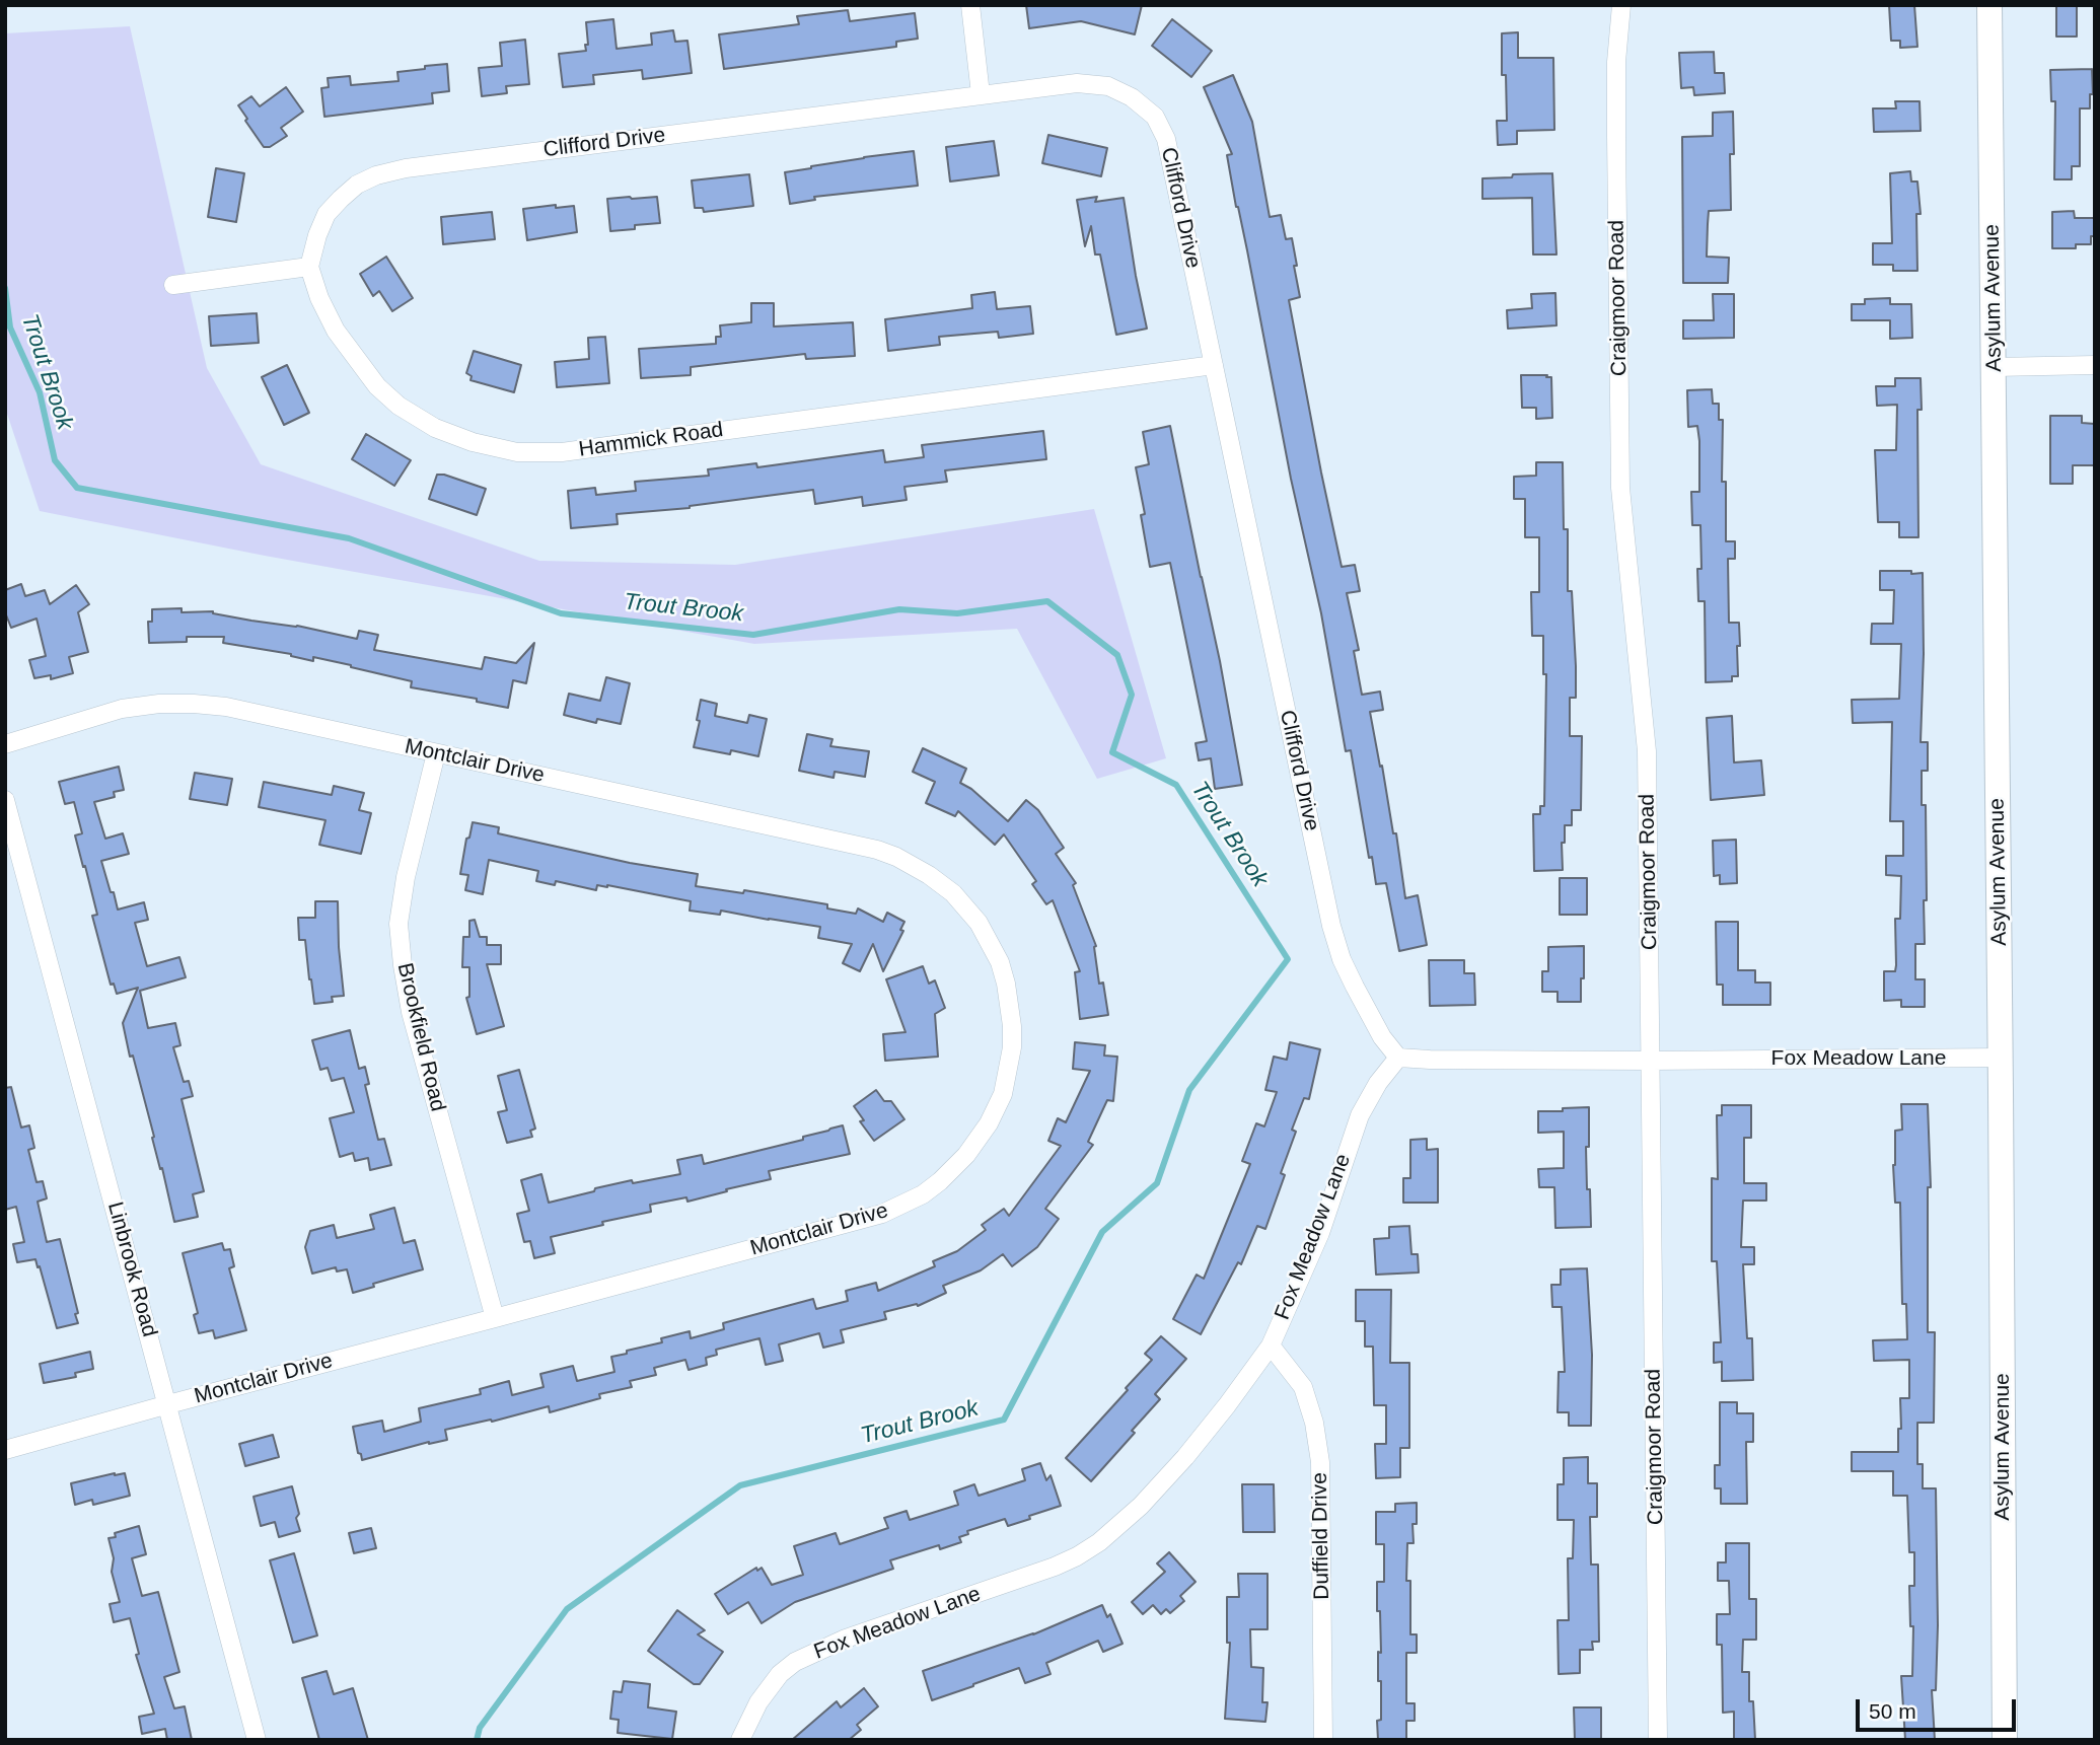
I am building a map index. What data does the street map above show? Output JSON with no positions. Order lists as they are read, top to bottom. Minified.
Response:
{"streets":{"main road":["Asylum Avenue"],"street":["Clifford Drive","Craigmoor Road","Hammick Road","Montclair Drive","Brookfield Road","Fox Meadow Lane","Linbrook Road","Duffield Drive"]},"crossings":[["Clifford Drive","Hammick Road"],["Clifford Drive","Fox Meadow Lane"],["Craigmoor Road","Fox Meadow Lane"],["Asylum Avenue","Fox Meadow Lane"],["Montclair Drive","Brookfield Road"],["Montclair Drive","Linbrook Road"],["Fox Meadow Lane","Duffield Drive"]],"water":["Trout Brook"],"scale_bar":"50 m"}
